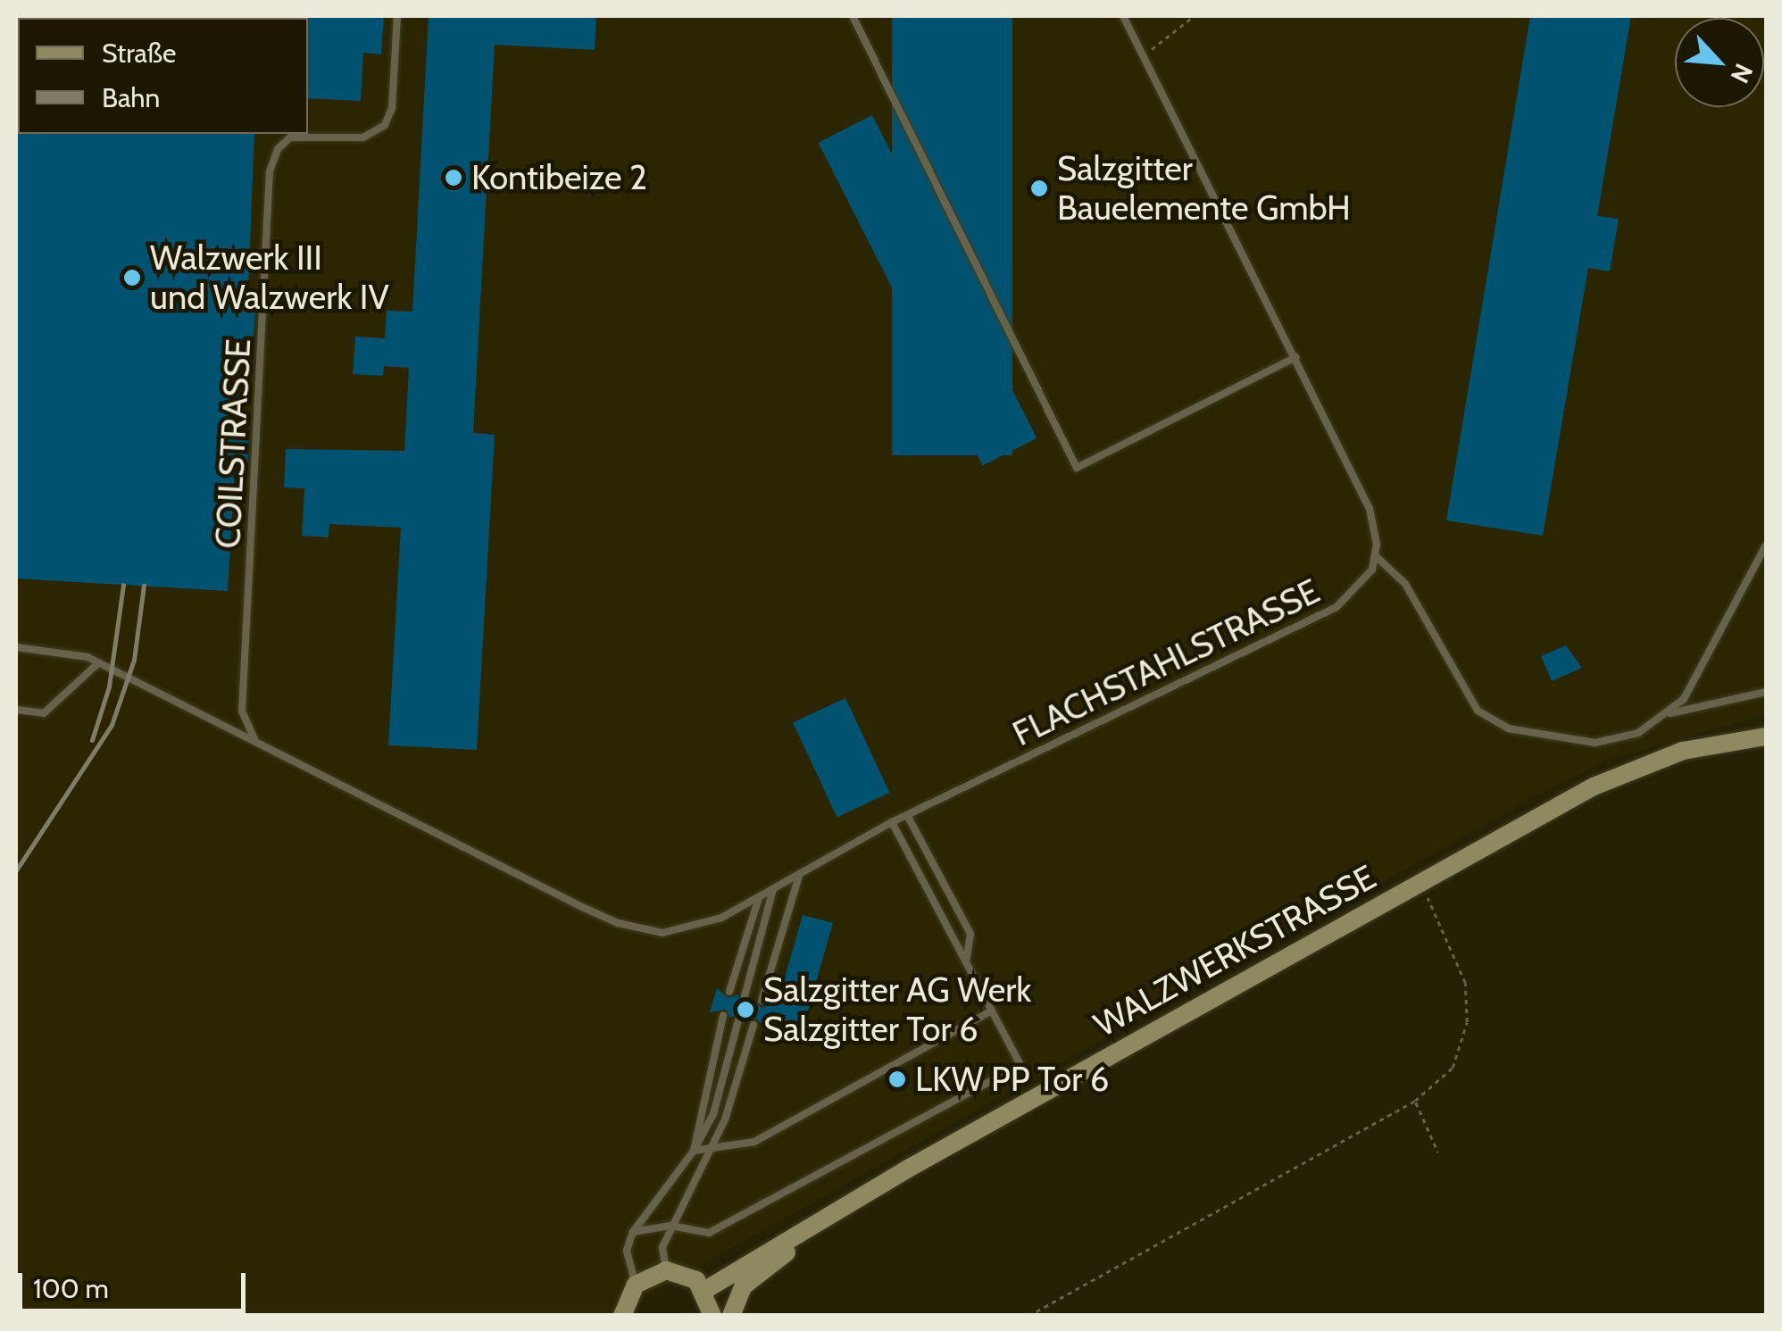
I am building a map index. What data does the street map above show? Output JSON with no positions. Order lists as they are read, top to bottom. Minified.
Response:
{"streets":{"street":["WALZWERKSTRASSE"],"lane":["COILSTRASSE","FLACHSTAHLSTRASSE"]},"places":["Kontibeize 2","Salzgitter Bauelemente GmbH","Walzwerk III und Walzwerk IV","Salzgitter AG Werk Salzgitter Tor 6","LKW PP Tor 6"],"legend":["Straße","Bahn"],"scale_bar":"100 m","north":"bottom right"}
